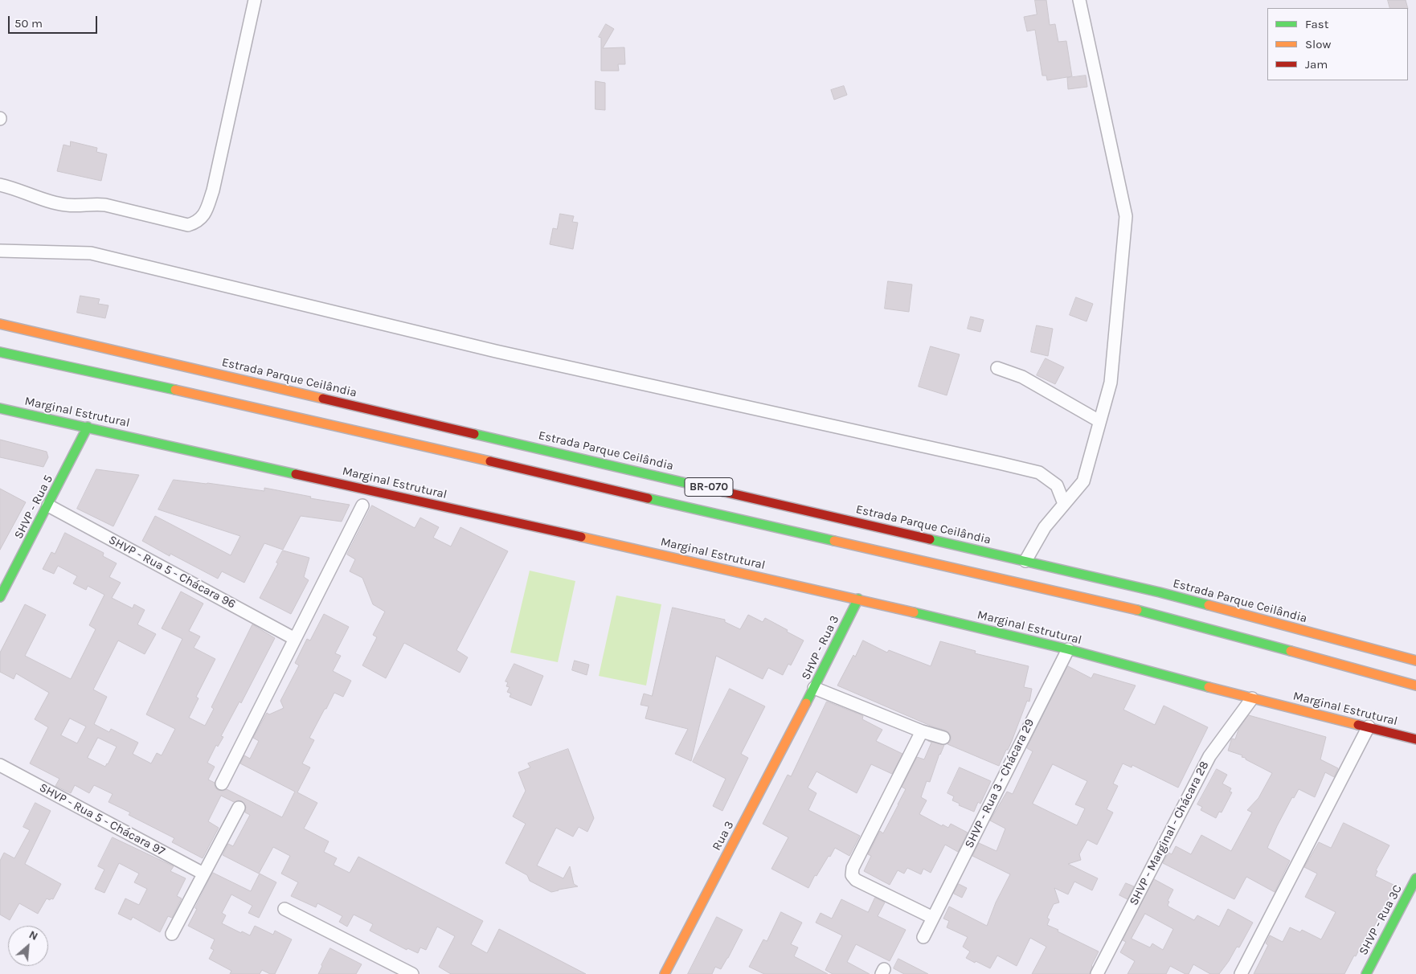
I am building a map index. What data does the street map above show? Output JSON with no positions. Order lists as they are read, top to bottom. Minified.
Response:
{"streets":{"main road":["Estrada Parque Ceilândia","Marginal Estrutural","BR-070","SHVP - Rua 5","SHVP - Rua 3","Rua 3","SHVP - Rua 3C"],"street":["SHVP - Rua 5 - Chácara 96","SHVP - Rua 3 - Chácara 29","SHVP - Rua 5 - Chácara 97","SHVP - Marginal - Chácara 28"]},"crossings":[["Marginal Estrutural","SHVP - Rua 5"],["Marginal Estrutural","SHVP - Rua 3"],["Marginal Estrutural","SHVP - Rua 3 - Chácara 29"],["Marginal Estrutural","SHVP - Marginal - Chácara 28"],["SHVP - Rua 5","SHVP - Rua 5 - Chácara 96"],["SHVP - Rua 3","Rua 3"]],"legend":["Fast","Slow","Jam"],"scale_bar":"50 m","north":"top right"}
